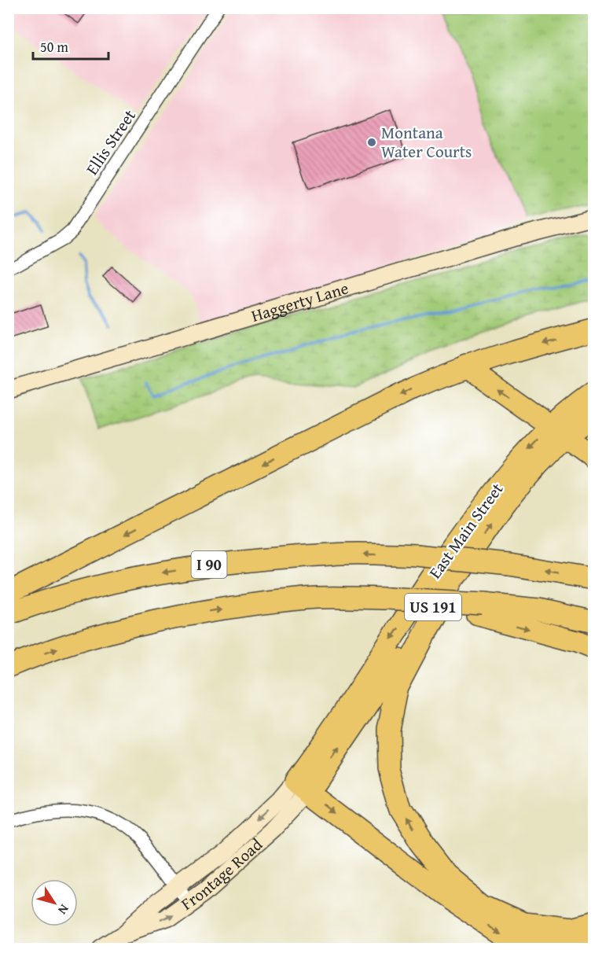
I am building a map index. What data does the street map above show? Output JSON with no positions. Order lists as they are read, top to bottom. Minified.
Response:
{"streets":{"highway":["East Main Street","I 90","US 191"],"street":["Ellis Street","Haggerty Lane","Frontage Road"]},"crossings":[["East Main Street","Frontage Road"]],"places":["Montana Water Courts"],"scale_bar":"50 m","north":"bottom right"}
